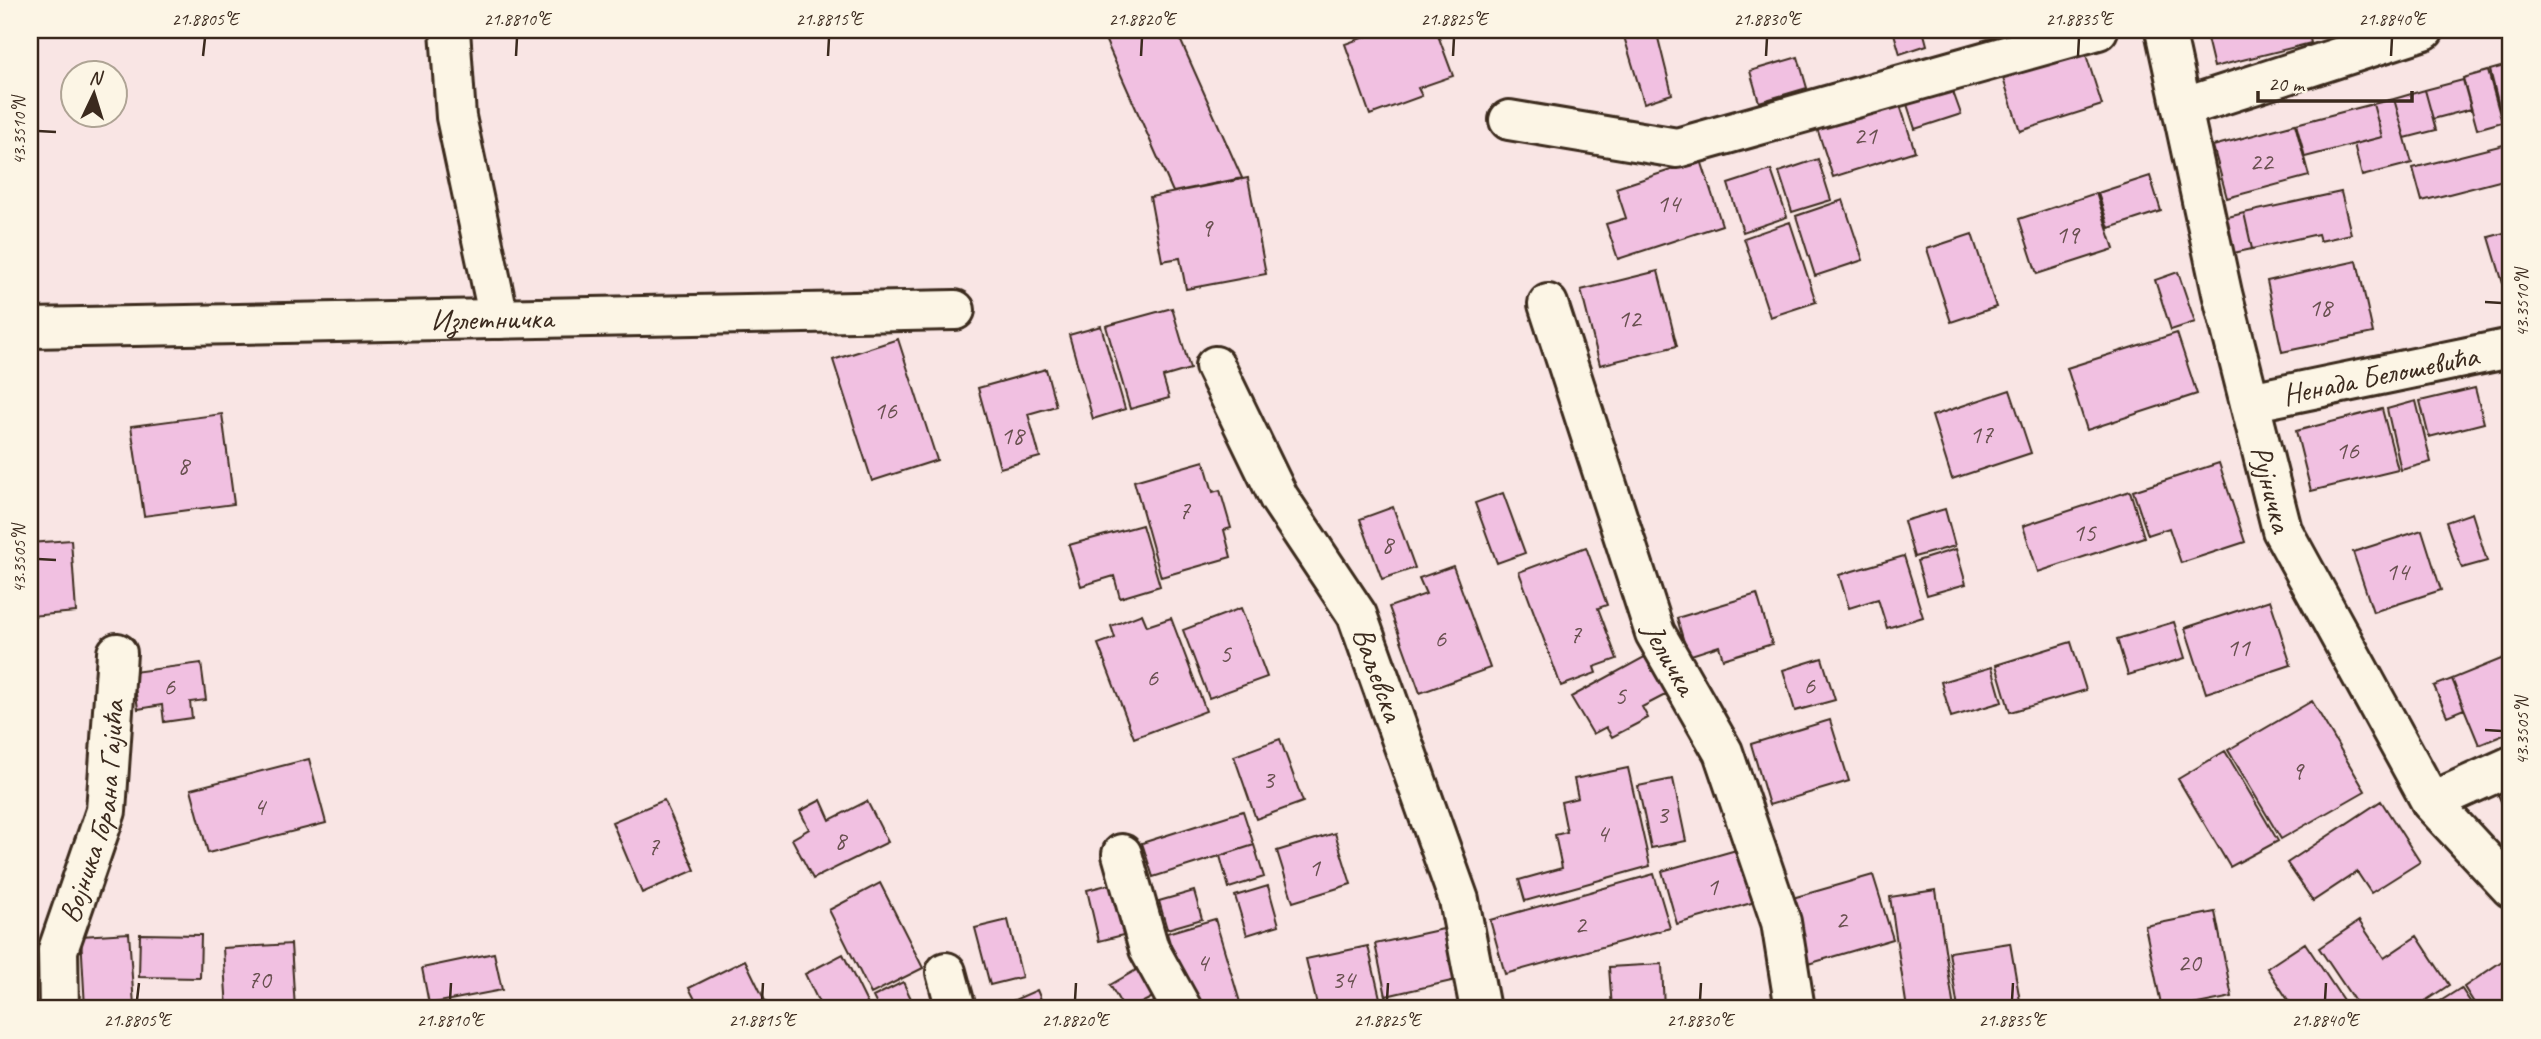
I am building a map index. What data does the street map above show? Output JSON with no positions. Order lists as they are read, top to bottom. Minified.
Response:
{"streets":{"street":["Излетничка","Ненада Белошевића","Рујничка","Јеличка","Ваљевска","Војника Горана Гајића"]},"crossings":[["Ненада Белошевића","Рујничка"]],"house_numbers":["21","22","14","9","19","18","12","16","17","18","16","8","7","15","8","14","7","6","11","5","6","6","6","5","9","3","4","3","4","8","7","1","1","2","2","4","20","70","34"],"scale_bar":"20 m","north":"top","coordinates":["21.8805°E","21.8810°E","21.8815°E","21.8820°E","21.8825°E","21.8830°E","21.8835°E","21.8840°E","43.3510°N","43.3505°N"]}
